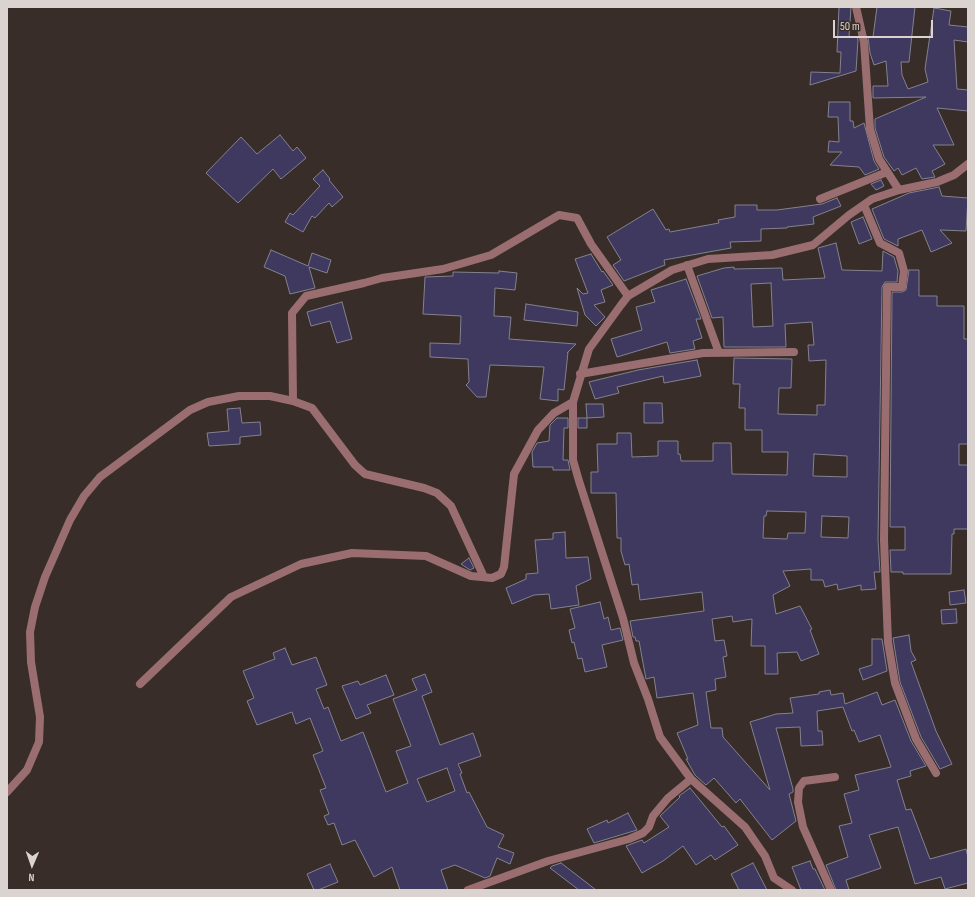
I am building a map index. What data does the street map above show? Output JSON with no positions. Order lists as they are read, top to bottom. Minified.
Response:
{"scale_bar":"50 m","north":"bottom"}
